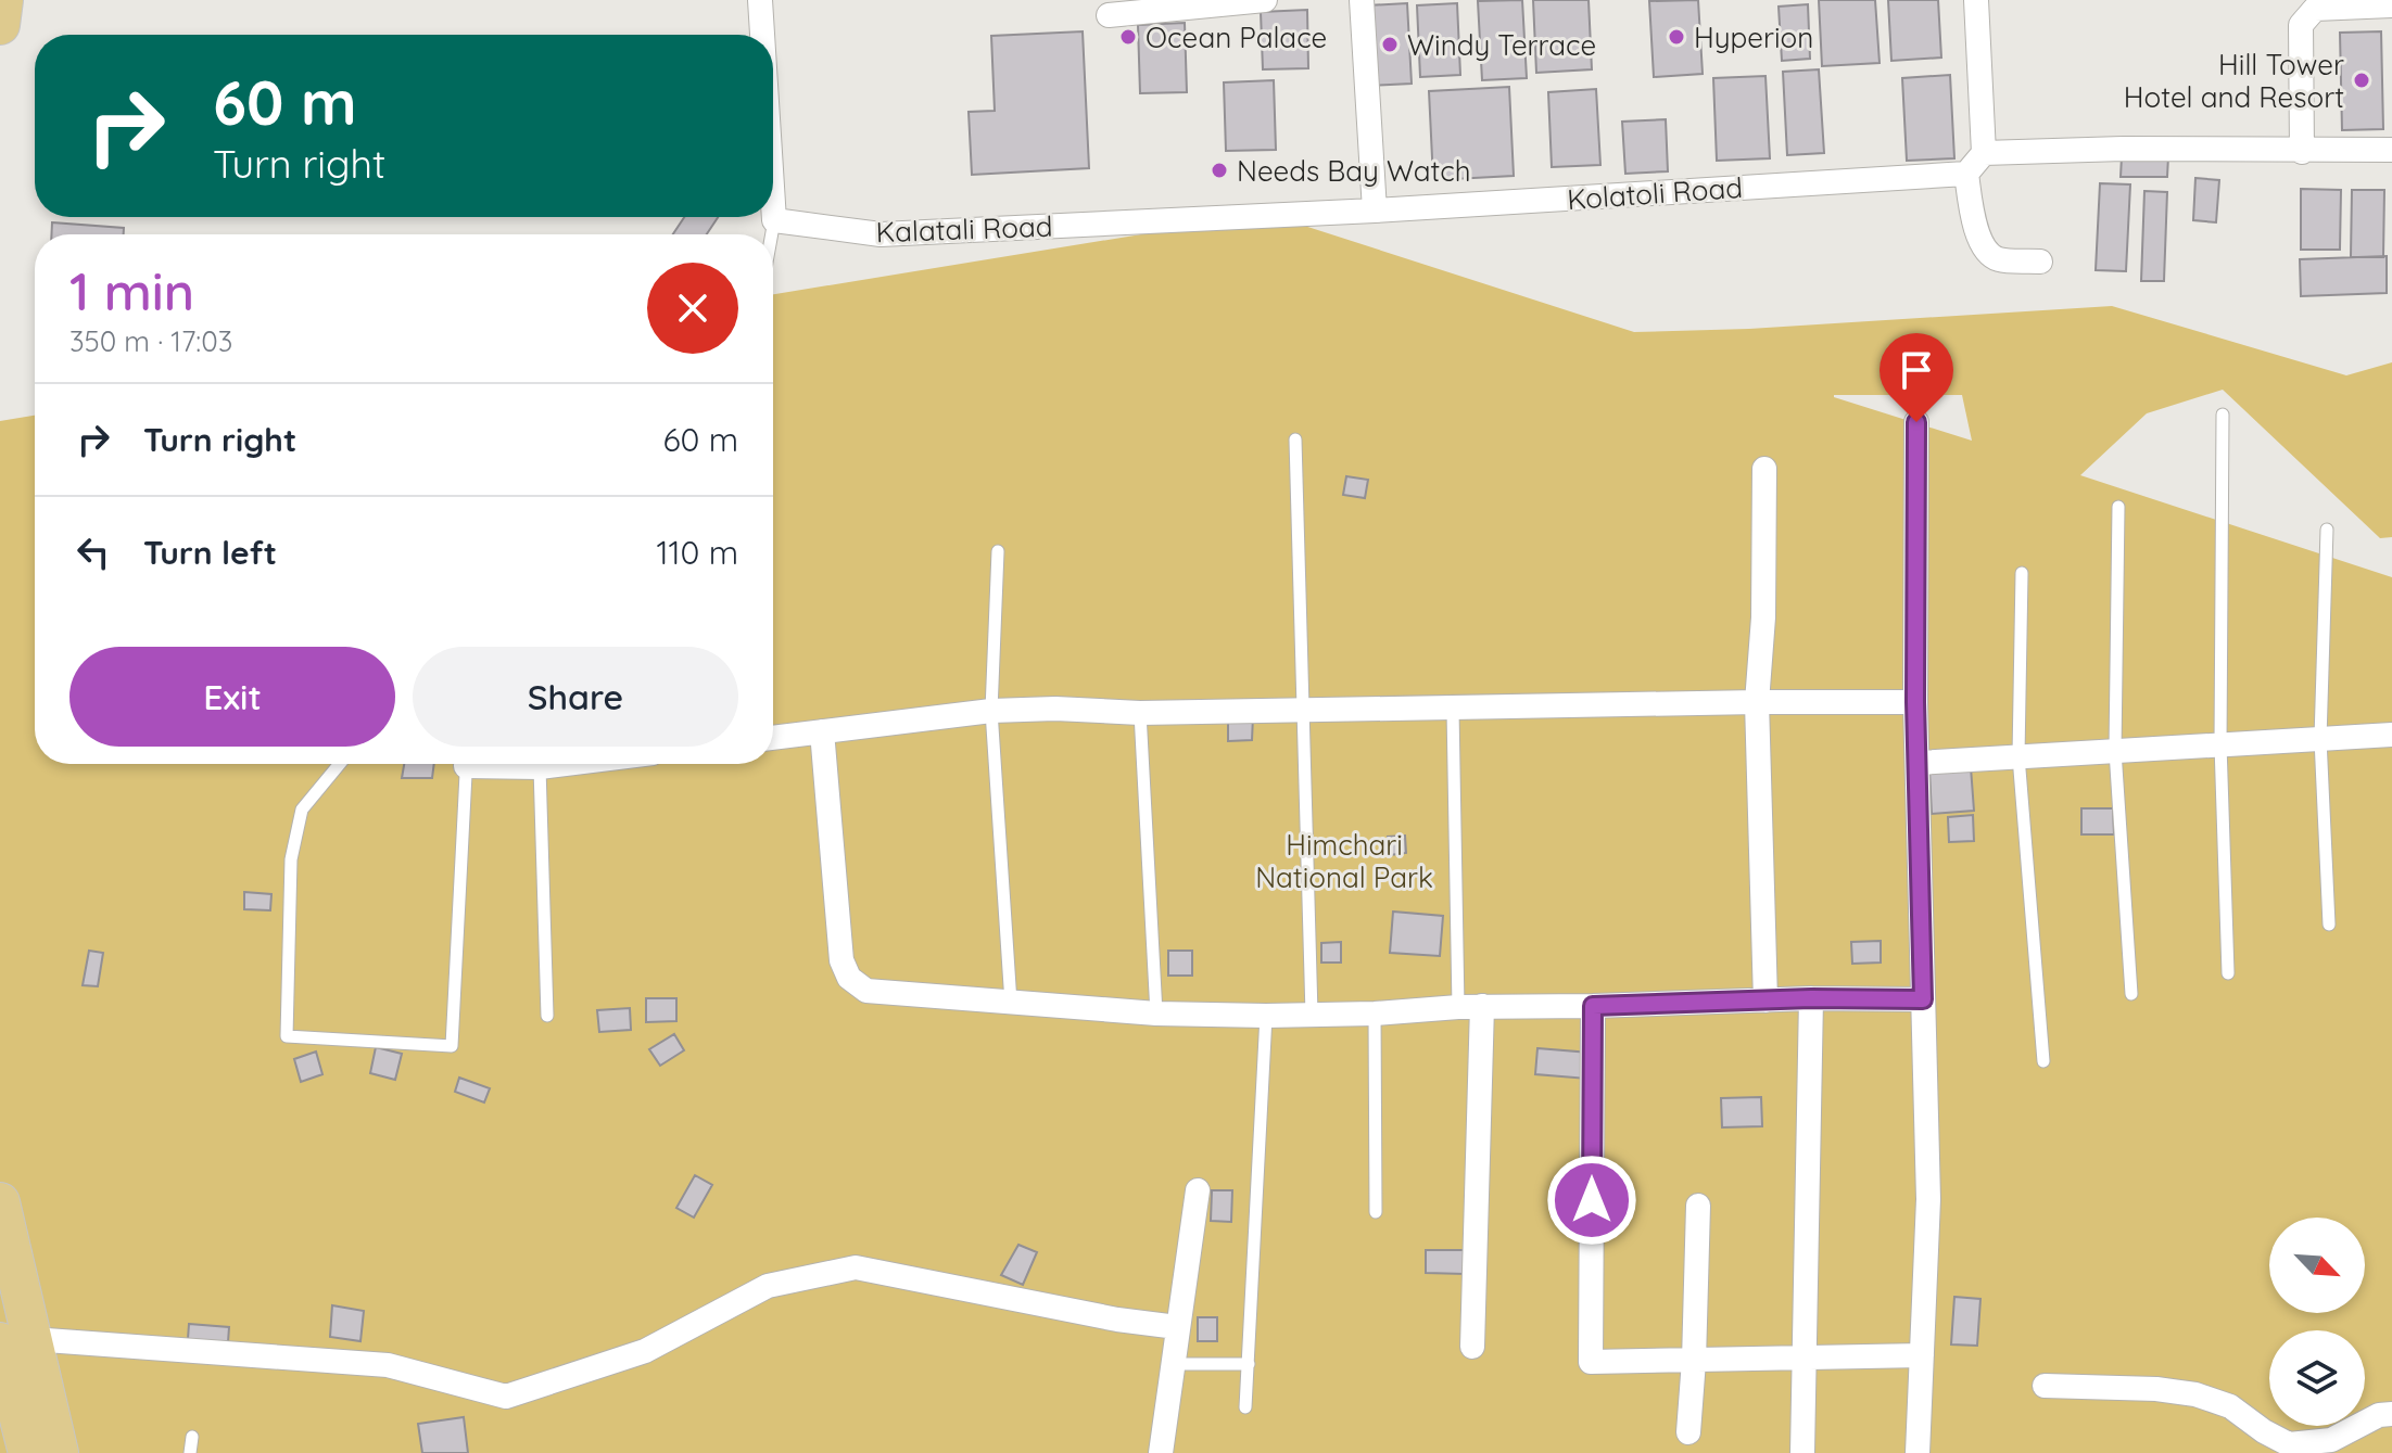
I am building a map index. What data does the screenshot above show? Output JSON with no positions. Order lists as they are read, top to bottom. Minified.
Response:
{"streets":{"street":["Kolatoli Road","Kalatali Road"]},"crossings":[["Kolatoli Road","Kalatali Road"]],"parks":["Himchari National Park"],"places":["Ocean Palace","Hyperion","Windy Terrace","Hill Tower Hotel and Resort","Needs Bay Watch"],"north":"bottom right","page":{"turn":["60 m","Turn right"],"heading":["1 min","350 m · 17:03"],"list":[{"name":"Turn right","value":"60 m"},{"name":"Turn left","value":"110 m"}],"buttons":["Exit","Share"]}}
